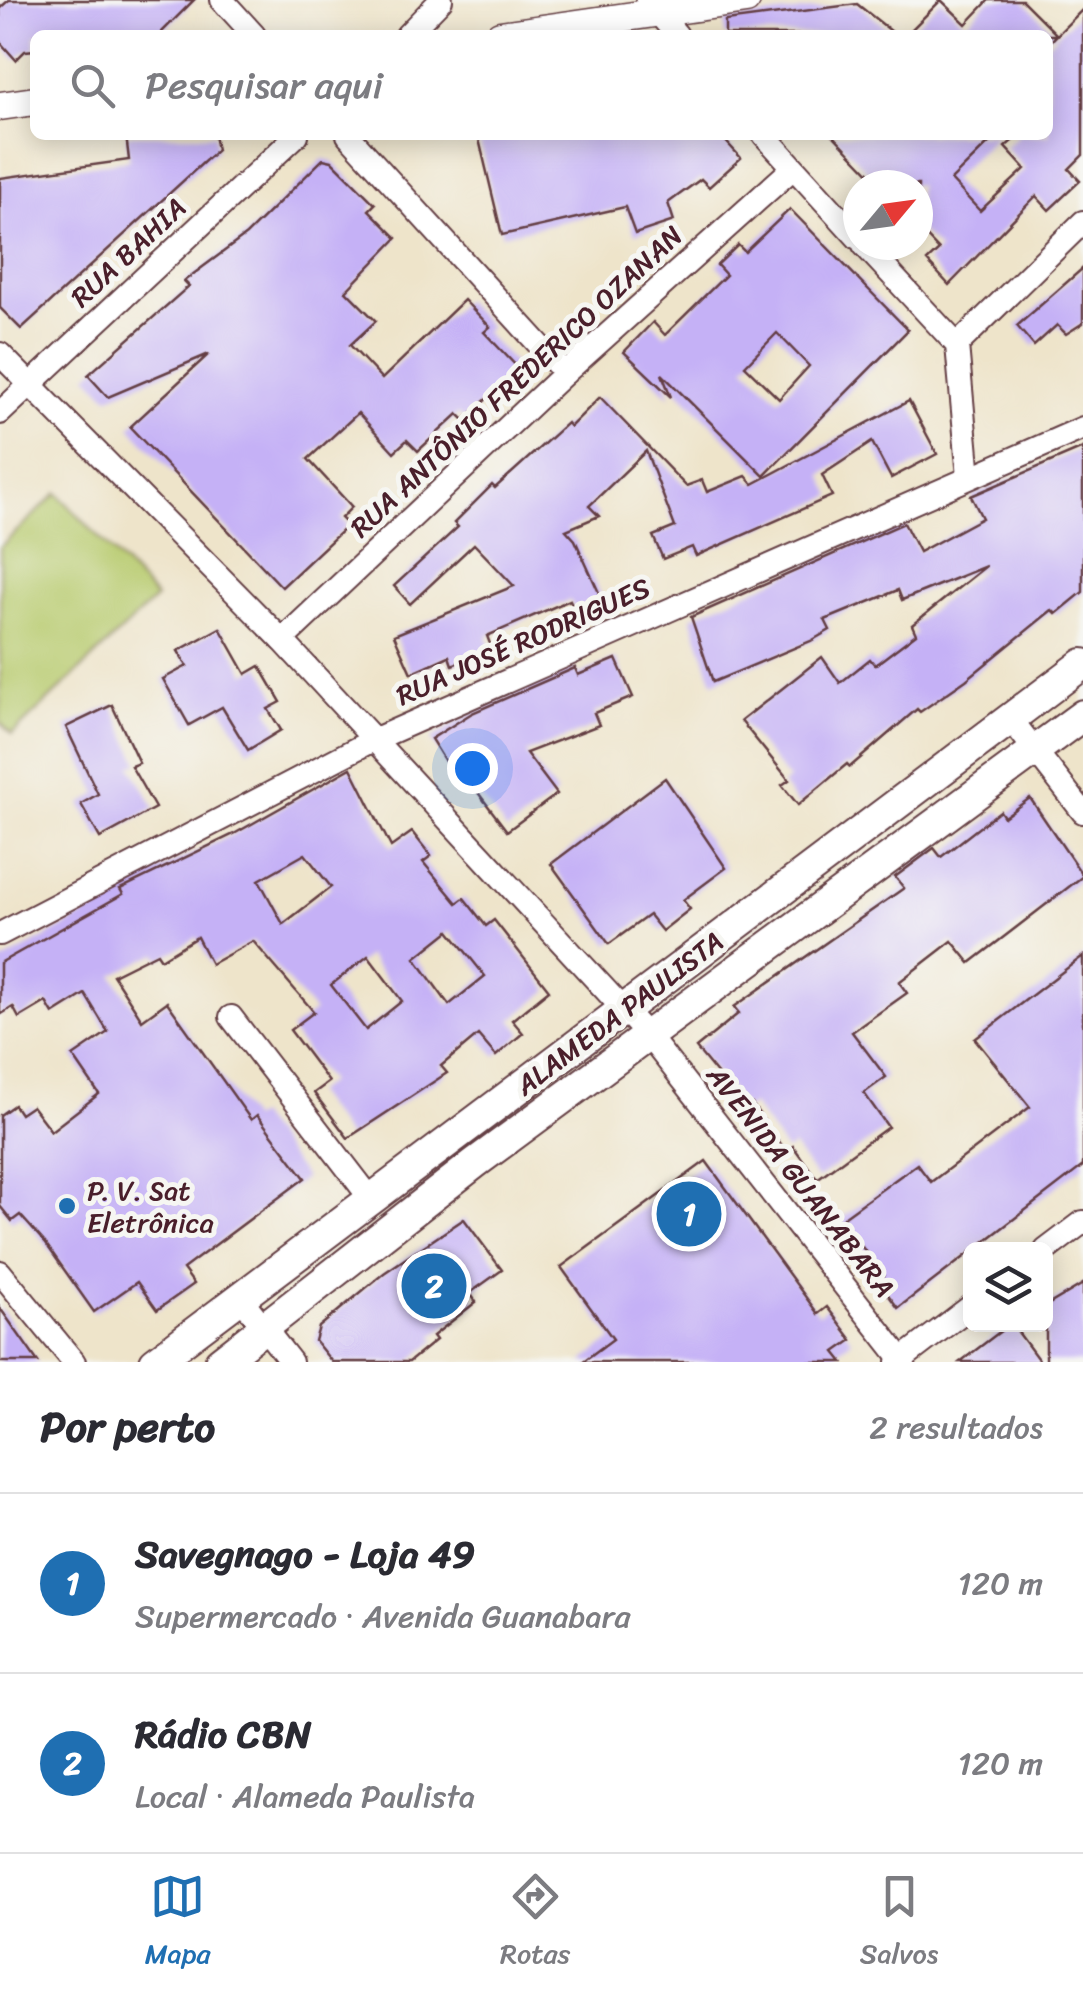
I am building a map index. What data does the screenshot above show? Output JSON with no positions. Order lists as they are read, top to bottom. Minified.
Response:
{"streets":{"main road":["ALAMEDA PAULISTA"],"street":["RUA BAHIA","RUA ANTÔNIO FREDERICO OZANAN","RUA JOSÉ RODRIGUES","AVENIDA GUANABARA"]},"crossings":[["RUA BAHIA","AVENIDA GUANABARA"],["RUA ANTÔNIO FREDERICO OZANAN","AVENIDA GUANABARA"],["RUA JOSÉ RODRIGUES","AVENIDA GUANABARA"],["ALAMEDA PAULISTA","AVENIDA GUANABARA"]],"places":["P. V. Sat Eletrônica"],"north":"top right","page":{"search":"Pesquisar aqui","pins":["1","2"],"heading":["Por perto","2 resultados"],"list":[{"mark":"1","name":"Savegnago - Loja 49","note":"Supermercado · Avenida Guanabara","value":"120 m"},{"mark":"2","name":"Rádio CBN","note":"Local · Alameda Paulista","value":"120 m"}],"nav":["Mapa","Rotas","Salvos"]}}
